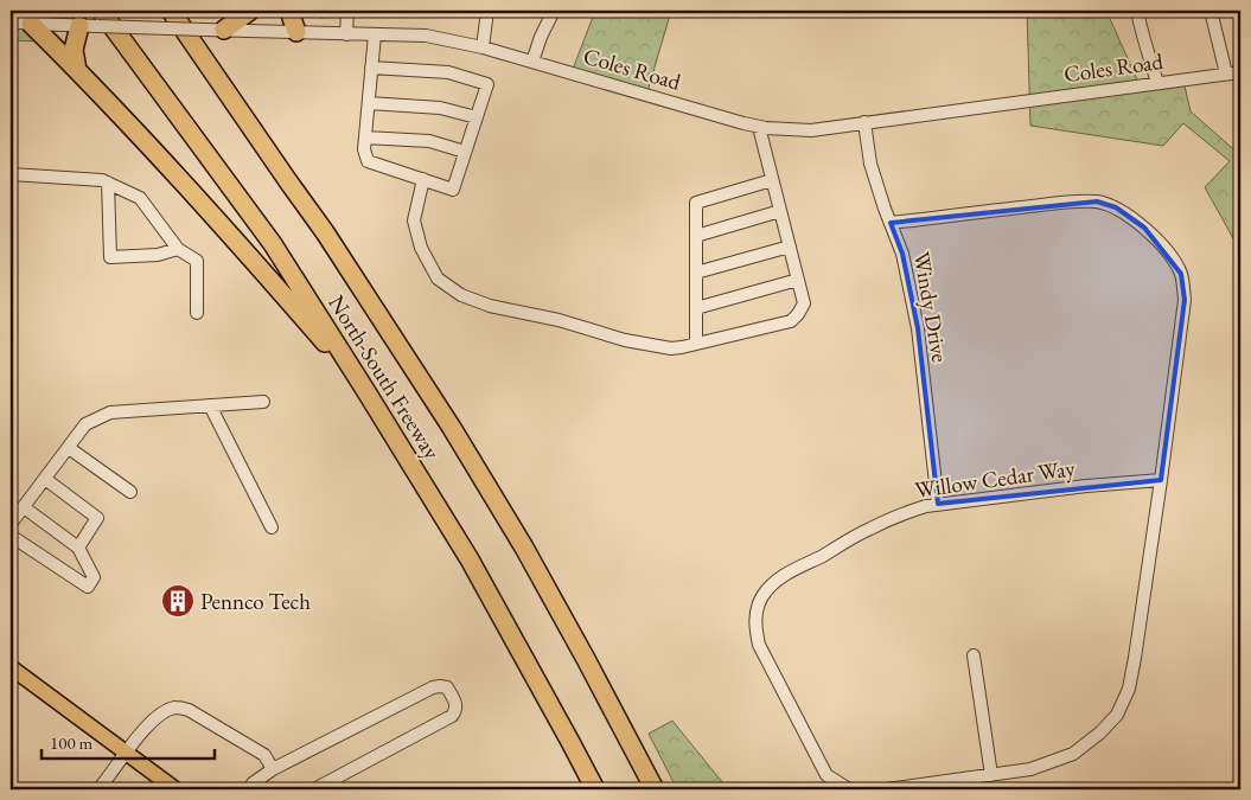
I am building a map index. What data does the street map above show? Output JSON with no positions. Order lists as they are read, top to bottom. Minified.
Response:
{"streets":{"highway":["North-South Freeway"],"street":["Coles Road","Windy Drive","Willow Cedar Way"]},"crossings":[["Coles Road","Windy Drive"],["Coles Road","North-South Freeway"],["Windy Drive","Willow Cedar Way"]],"places":{"building":["Pennco Tech"]},"scale_bar":"100 m"}
